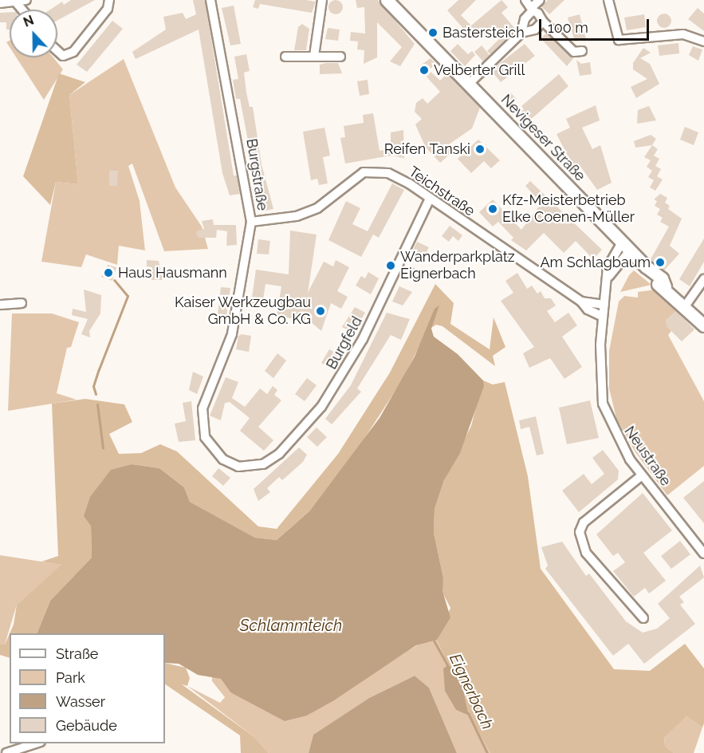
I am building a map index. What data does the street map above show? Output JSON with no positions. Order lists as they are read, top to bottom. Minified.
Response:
{"streets":{"main road":["Nevigeser Straße"],"street":["Burgstraße","Teichstraße","Burgfeld","Neustraße"]},"crossings":[["Nevigeser Straße","Neustraße"],["Burgstraße","Teichstraße"],["Burgstraße","Burgfeld"],["Teichstraße","Burgfeld"],["Teichstraße","Neustraße"]],"water":["Schlammteich","Eignerbach"],"places":["Bastersteich","Velberter Grill","Reifen Tanski","Kfz-Meisterbetrieb Elke Coenen-Müller","Am Schlagbaum","Wanderparkplatz Eignerbach","Haus Hausmann","Kaiser Werkzeugbau GmbH & Co. KG"],"legend":["Straße","Park","Wasser","Gebäude"],"scale_bar":"100 m","north":"top"}
